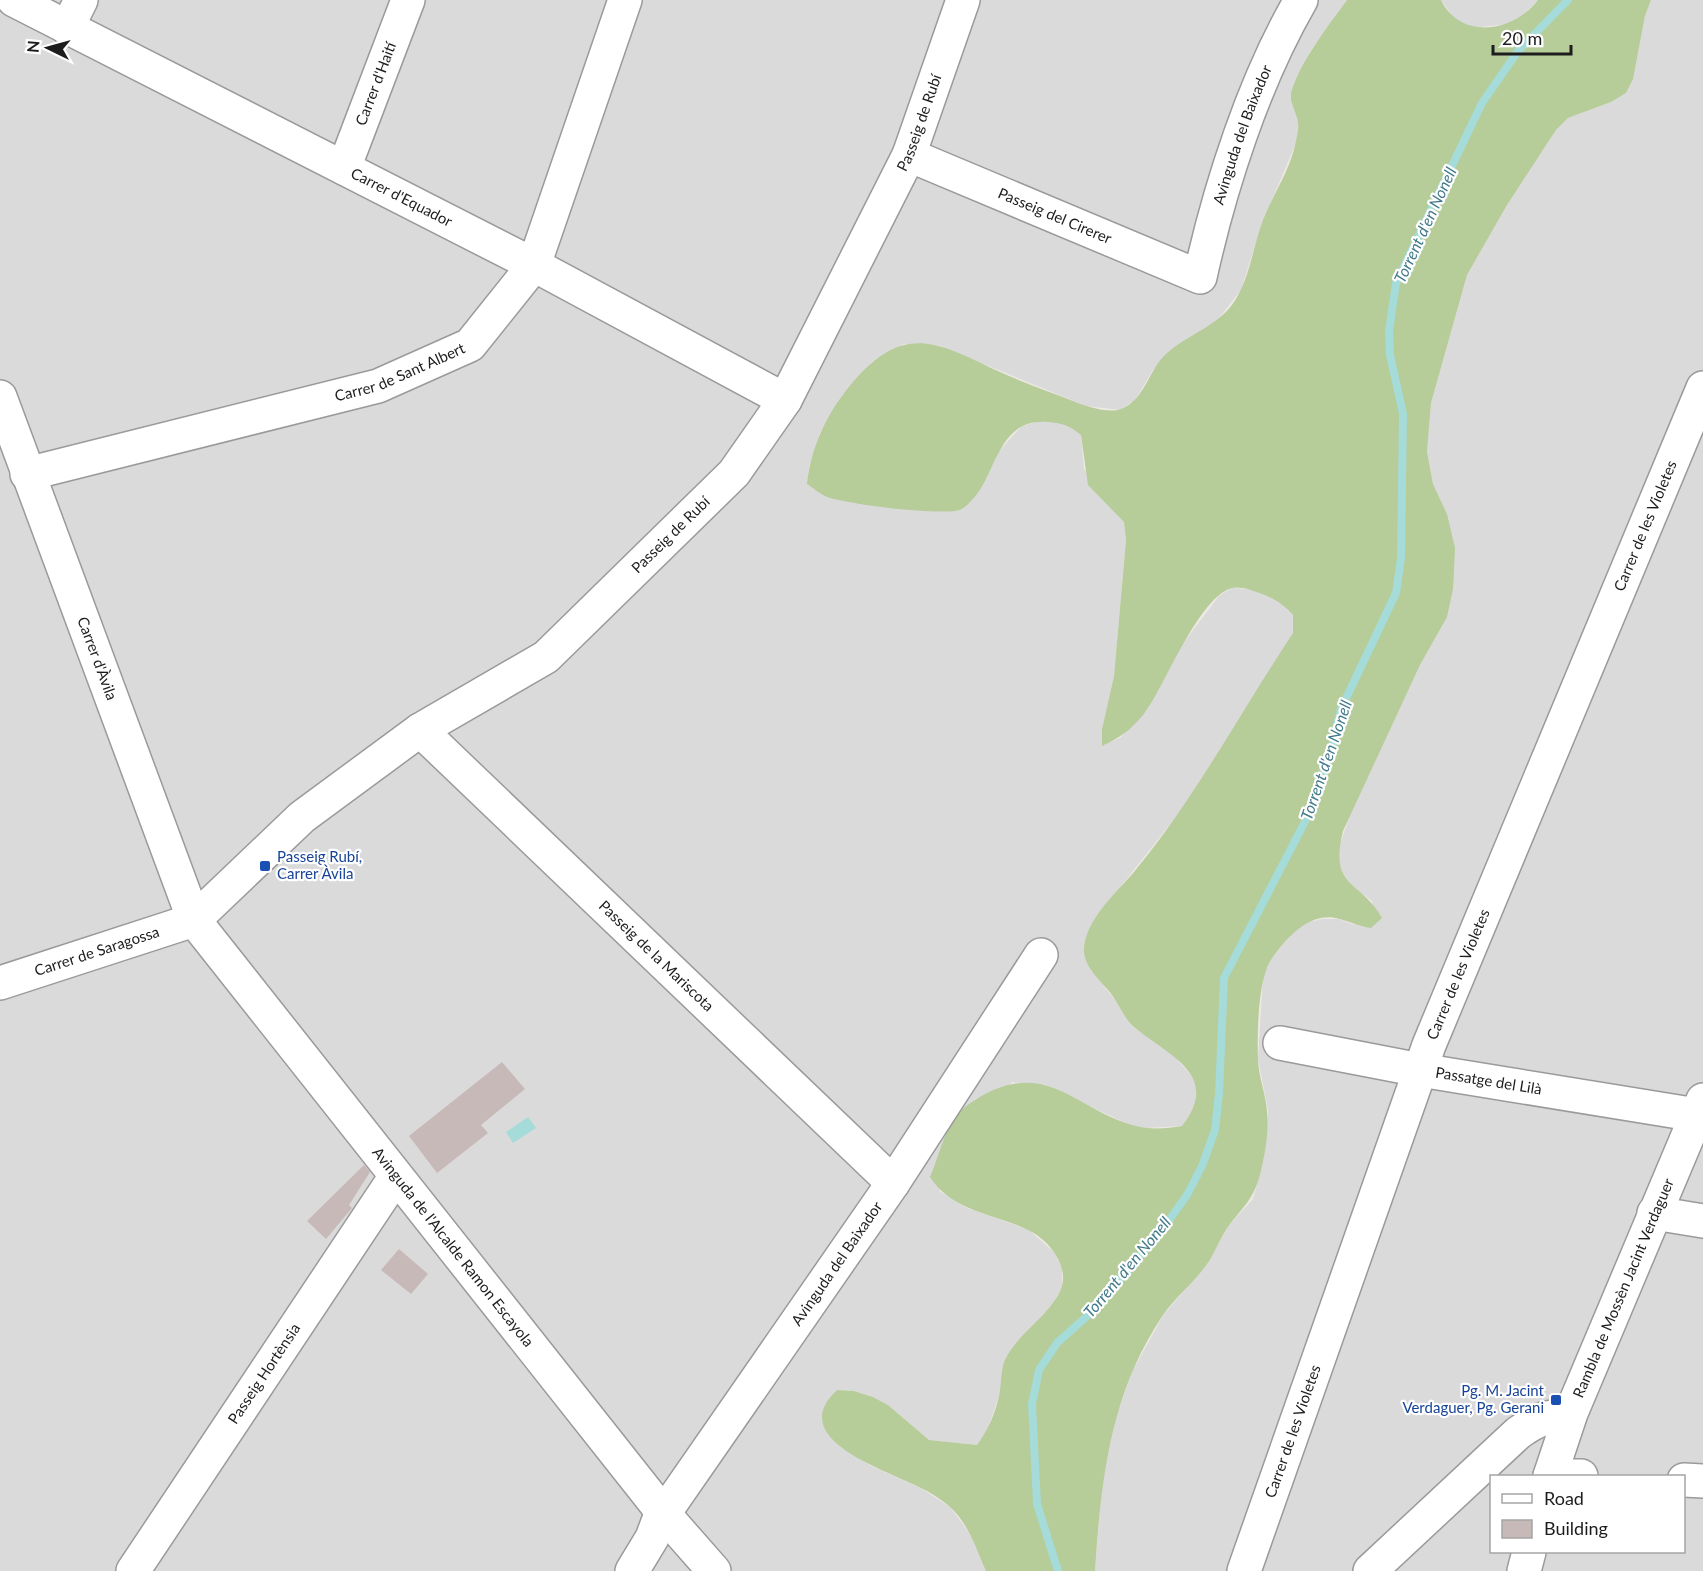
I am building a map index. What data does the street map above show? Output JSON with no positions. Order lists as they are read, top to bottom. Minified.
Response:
{"streets":{"street":["Carrer d'Haití","Passeig de Rubí","Avinguda del Baixador","Carrer d'Equador","Passeig del Cirerer","Carrer de Sant Albert","Carrer de les Violetes","Carrer d'Àvila","Carrer de Saragossa","Passeig de la Mariscota","Passatge del Lilà","Avinguda de l'Alcalde Ramon Escayola","Rambla de Mossèn Jacint Verdaguer","Passeig Hortènsia"]},"crossings":[["Carrer d'Haití","Carrer d'Equador"],["Passeig de Rubí","Carrer d'Equador"],["Passeig de Rubí","Passeig del Cirerer"],["Passeig de Rubí","Carrer d'Àvila"],["Passeig de Rubí","Carrer de Saragossa"],["Passeig de Rubí","Passeig de la Mariscota"],["Passeig de Rubí","Avinguda de l'Alcalde Ramon Escayola"],["Avinguda del Baixador","Passeig del Cirerer"],["Avinguda del Baixador","Passeig de la Mariscota"],["Avinguda del Baixador","Avinguda de l'Alcalde Ramon Escayola"],["Carrer d'Equador","Carrer de Sant Albert"],["Carrer de Sant Albert","Carrer d'Àvila"],["Carrer de les Violetes","Passatge del Lilà"],["Carrer d'Àvila","Carrer de Saragossa"],["Carrer d'Àvila","Avinguda de l'Alcalde Ramon Escayola"],["Carrer de Saragossa","Avinguda de l'Alcalde Ramon Escayola"],["Passatge del Lilà","Rambla de Mossèn Jacint Verdaguer"],["Avinguda de l'Alcalde Ramon Escayola","Passeig Hortènsia"]],"water":["Torrent d'en Nonell"],"places":{"transit":["Passeig Rubí, Carrer Àvila","Pg. M. Jacint Verdaguer, Pg. Gerani"]},"legend":["Road","Building"],"scale_bar":"20 m","north":"left"}
